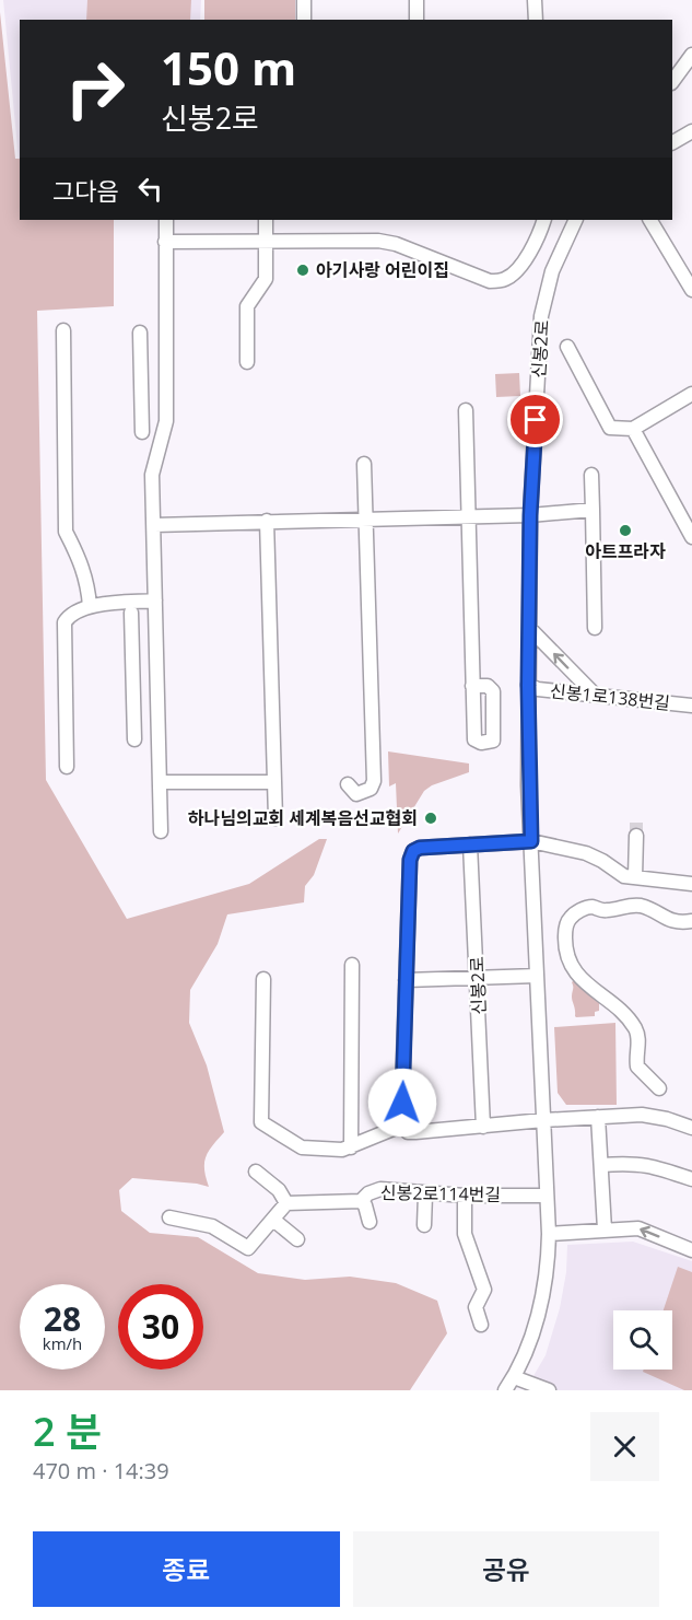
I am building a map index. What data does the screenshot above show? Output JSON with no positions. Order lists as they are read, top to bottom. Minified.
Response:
{"streets":{"street":["신봉2로","신봉1로138번길","신봉2로114번길"]},"crossings":[["신봉2로","신봉1로138번길"],["신봉2로","신봉2로114번길"]],"places":["아기사랑 어린이집","아트프라자","하나님의교회 세계복음선교협회"],"page":{"turn":["150 m","신봉2로"],"then":"그다음","speed":"28 km/h","limit":"30","heading":["2 분","470 m · 14:39"],"buttons":["종료","공유"]}}
